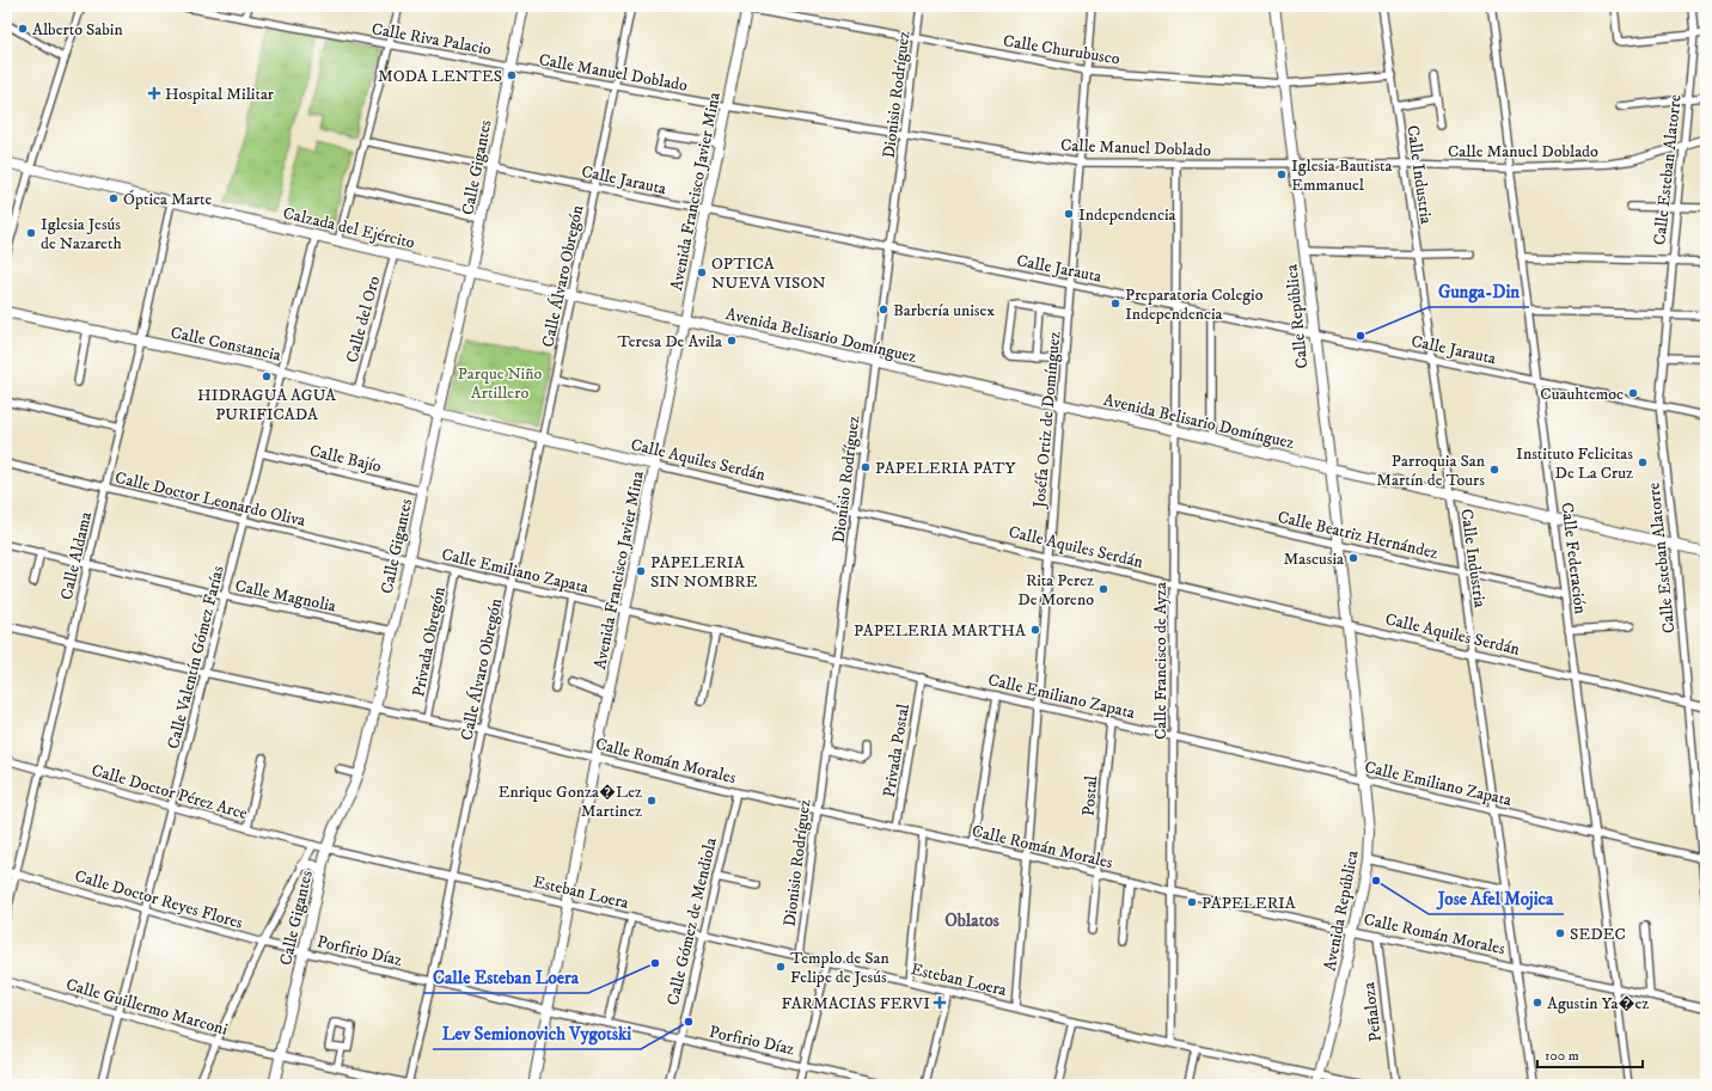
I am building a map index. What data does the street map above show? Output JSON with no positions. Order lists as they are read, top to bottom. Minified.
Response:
{"streets":{"main road":["Calle Gigantes","Avenida Francisco Javier Mina","Calzada del Ejército","Calle República","Avenida Belisario Domínguez","Calle Constancia","Calle Aquiles Serdán","Avenida República"],"street":["Calle Riva Palacio","Calle Churubusco","Calle Manuel Doblado","Dionisio Rodríguez","Calle Esteban Alatorre","Calle Industria","Calle Jarauta","Calle Álvaro Obregón","Calle del Oro","Joséfa Ortiz de Domínguez","Calle Bajío","Calle Doctor Leonardo Oliva","Calle Beatriz Hernández","Calle Aldama","Calle Federación","Calle Emiliano Zapata","Calle Magnolia","Privada Obregón","Calle Valentín Gómez Farías","Calle Francisco de Ayza","Privada Postal","Calle Román Morales","Calle Doctor Pérez Arce","Postal","Esteban Loera","Calle Doctor Reyes Flores","Calle Gómez de Mendiola","Porfirio Díaz","Calle Guillermo Marconi","Peñaloza"]},"crossings":[["Calle Riva Palacio","Calle Manuel Doblado"],["Calle Riva Palacio","Calle Gigantes"],["Calle Churubusco","Dionisio Rodríguez"],["Calle Churubusco","Calle Industria"],["Calle Churubusco","Avenida Francisco Javier Mina"],["Calle Churubusco","Calle República"],["Calle Churubusco","Joséfa Ortiz de Domínguez"],["Calle Manuel Doblado","Dionisio Rodríguez"],["Calle Manuel Doblado","Calle Gigantes"],["Calle Manuel Doblado","Calle Esteban Alatorre"],["Calle Manuel Doblado","Calle Industria"],["Calle Manuel Doblado","Avenida Francisco Javier Mina"],["Calle Manuel Doblado","Calle Álvaro Obregón"],["Calle Manuel Doblado","Calle República"],["Calle Manuel Doblado","Joséfa Ortiz de Domínguez"],["Calle Manuel Doblado","Calle Federación"],["Calle Manuel Doblado","Calle Francisco de Ayza"],["Dionisio Rodríguez","Calle Jarauta"],["Dionisio Rodríguez","Avenida Belisario Domínguez"],["Dionisio Rodríguez","Calle Aquiles Serdán"],["Dionisio Rodríguez","Calle Emiliano Zapata"],["Dionisio Rodríguez","Calle Román Morales"],["Dionisio Rodríguez","Esteban Loera"],["Calle Gigantes","Calle Jarauta"],["Calle Gigantes","Calzada del Ejército"],["Calle Gigantes","Calle Constancia"],["Calle Gigantes","Calle Bajío"],["Calle Gigantes","Calle Aquiles Serdán"],["Calle Gigantes","Calle Doctor Leonardo Oliva"],["Calle Gigantes","Calle Emiliano Zapata"],["Calle Gigantes","Calle Magnolia"],["Calle Gigantes","Calle Román Morales"],["Calle Gigantes","Calle Doctor Pérez Arce"],["Calle Gigantes","Esteban Loera"],["Calle Gigantes","Calle Doctor Reyes Flores"],["Calle Gigantes","Porfirio Díaz"],["Calle Gigantes","Calle Guillermo Marconi"],["Calle Esteban Alatorre","Calle Jarauta"],["Calle Esteban Alatorre","Avenida Belisario Domínguez"],["Calle Esteban Alatorre","Calle Aquiles Serdán"],["Calle Esteban Alatorre","Calle Emiliano Zapata"],["Calle Industria","Calle Jarauta"],["Calle Industria","Avenida Belisario Domínguez"],["Calle Industria","Calle Aquiles Serdán"],["Calle Industria","Calle Beatriz Hernández"],["Calle Industria","Calle Emiliano Zapata"],["Calle Industria","Calle Román Morales"],["Calle Jarauta","Avenida Francisco Javier Mina"],["Calle Jarauta","Calle Álvaro Obregón"],["Calle Jarauta","Calle República"],["Calle Jarauta","Joséfa Ortiz de Domínguez"],["Calle Jarauta","Calle Federación"],["Calle Jarauta","Calle Francisco de Ayza"],["Avenida Francisco Javier Mina","Calzada del Ejército"],["Avenida Francisco Javier Mina","Avenida Belisario Domínguez"],["Avenida Francisco Javier Mina","Calle Aquiles Serdán"],["Avenida Francisco Javier Mina","Calle Emiliano Zapata"],["Avenida Francisco Javier Mina","Calle Román Morales"],["Avenida Francisco Javier Mina","Esteban Loera"],["Avenida Francisco Javier Mina","Porfirio Díaz"],["Calzada del Ejército","Calle Álvaro Obregón"],["Calzada del Ejército","Calle del Oro"],["Calzada del Ejército","Avenida Belisario Domínguez"],["Calzada del Ejército","Calle Aldama"],["Calzada del Ejército","Calle Valentín Gómez Farías"],["Calle Álvaro Obregón","Calle Aquiles Serdán"],["Calle Álvaro Obregón","Calle Emiliano Zapata"],["Calle Álvaro Obregón","Calle Román Morales"],["Calle Álvaro Obregón","Esteban Loera"],["Calle Álvaro Obregón","Porfirio Díaz"],["Calle Álvaro Obregón","Calle Guillermo Marconi"],["Calle República","Avenida Belisario Domínguez"],["Calle República","Calle Aquiles Serdán"],["Calle República","Calle Beatriz Hernández"],["Calle República","Avenida República"],["Calle del Oro","Calle Constancia"],["Avenida Belisario Domínguez","Joséfa Ortiz de Domínguez"],["Avenida Belisario Domínguez","Calle Federación"],["Avenida Belisario Domínguez","Calle Francisco de Ayza"],["Calle Constancia","Calle Aquiles Serdán"],["Calle Constancia","Calle Aldama"],["Calle Constancia","Calle Valentín Gómez Farías"],["Joséfa Ortiz de Domínguez","Calle Aquiles Serdán"],["Joséfa Ortiz de Domínguez","Calle Emiliano Zapata"],["Joséfa Ortiz de Domínguez","Calle Román Morales"],["Joséfa Ortiz de Domínguez","Esteban Loera"],["Calle Bajío","Calle Valentín Gómez Farías"],["Calle Aquiles Serdán","Calle Federación"],["Calle Aquiles Serdán","Calle Francisco de Ayza"],["Calle Aquiles Serdán","Avenida República"],["Calle Doctor Leonardo Oliva","Calle Aldama"],["Calle Doctor Leonardo Oliva","Calle Emiliano Zapata"],["Calle Doctor Leonardo Oliva","Calle Valentín Gómez Farías"],["Calle Beatriz Hernández","Calle Federación"],["Calle Beatriz Hernández","Calle Francisco de Ayza"],["Calle Aldama","Calle Magnolia"],["Calle Aldama","Calle Román Morales"],["Calle Aldama","Calle Doctor Pérez Arce"],["Calle Aldama","Calle Doctor Reyes Flores"],["Calle Federación","Calle Emiliano Zapata"],["Calle Federación","Calle Román Morales"],["Calle Emiliano Zapata","Privada Obregón"],["Calle Emiliano Zapata","Calle Francisco de Ayza"],["Calle Emiliano Zapata","Privada Postal"],["Calle Emiliano Zapata","Postal"],["Calle Emiliano Zapata","Avenida República"],["Calle Magnolia","Calle Valentín Gómez Farías"],["Privada Obregón","Calle Román Morales"],["Calle Valentín Gómez Farías","Calle Román Morales"],["Calle Valentín Gómez Farías","Calle Doctor Pérez Arce"],["Calle Valentín Gómez Farías","Calle Doctor Reyes Flores"],["Calle Valentín Gómez Farías","Calle Guillermo Marconi"],["Calle Francisco de Ayza","Calle Román Morales"],["Calle Francisco de Ayza","Esteban Loera"],["Privada Postal","Calle Román Morales"],["Calle Román Morales","Postal"],["Calle Román Morales","Avenida República"],["Calle Román Morales","Calle Gómez de Mendiola"],["Calle Román Morales","Peñaloza"],["Calle Doctor Pérez Arce","Esteban Loera"],["Esteban Loera","Avenida República"],["Esteban Loera","Calle Gómez de Mendiola"],["Calle Doctor Reyes Flores","Porfirio Díaz"],["Calle Gómez de Mendiola","Porfirio Díaz"]],"districts":["Oblatos"],"parks":["Parque Niño Artillero"],"places":{"other":["Alberto Sabin","MODA LENTES","Iglesia Bautista Emmanuel","Óptica Marte","Independencia","Iglesia Jesús de Nazareth","OPTICA NUEVA VISON","Preparatoria Colegio Independencia","Barbería unisex","Gunga-Din","Teresa De Avila","HIDRAGUA AGUA PURIFICADA","Cuauhtemoc","Instituto Felicitas De La Cruz","PAPELERIA PATY","Parroquia San Martín de Tours","Mascusia","PAPELERIA SIN NOMBRE","Rita Perez De Moreno","PAPELERIA MARTHA","Enrique Gonza�Lez Martinez","Jose Afel Mojica","PAPELERIA","SEDEC","Calle Esteban Loera","Templo de San Felipe de Jesús","Agustin Ya�ez","Lev Semionovich Vygotski"],"health":["Hospital Militar","FARMACIAS FERVI"]},"scale_bar":"100 m"}
